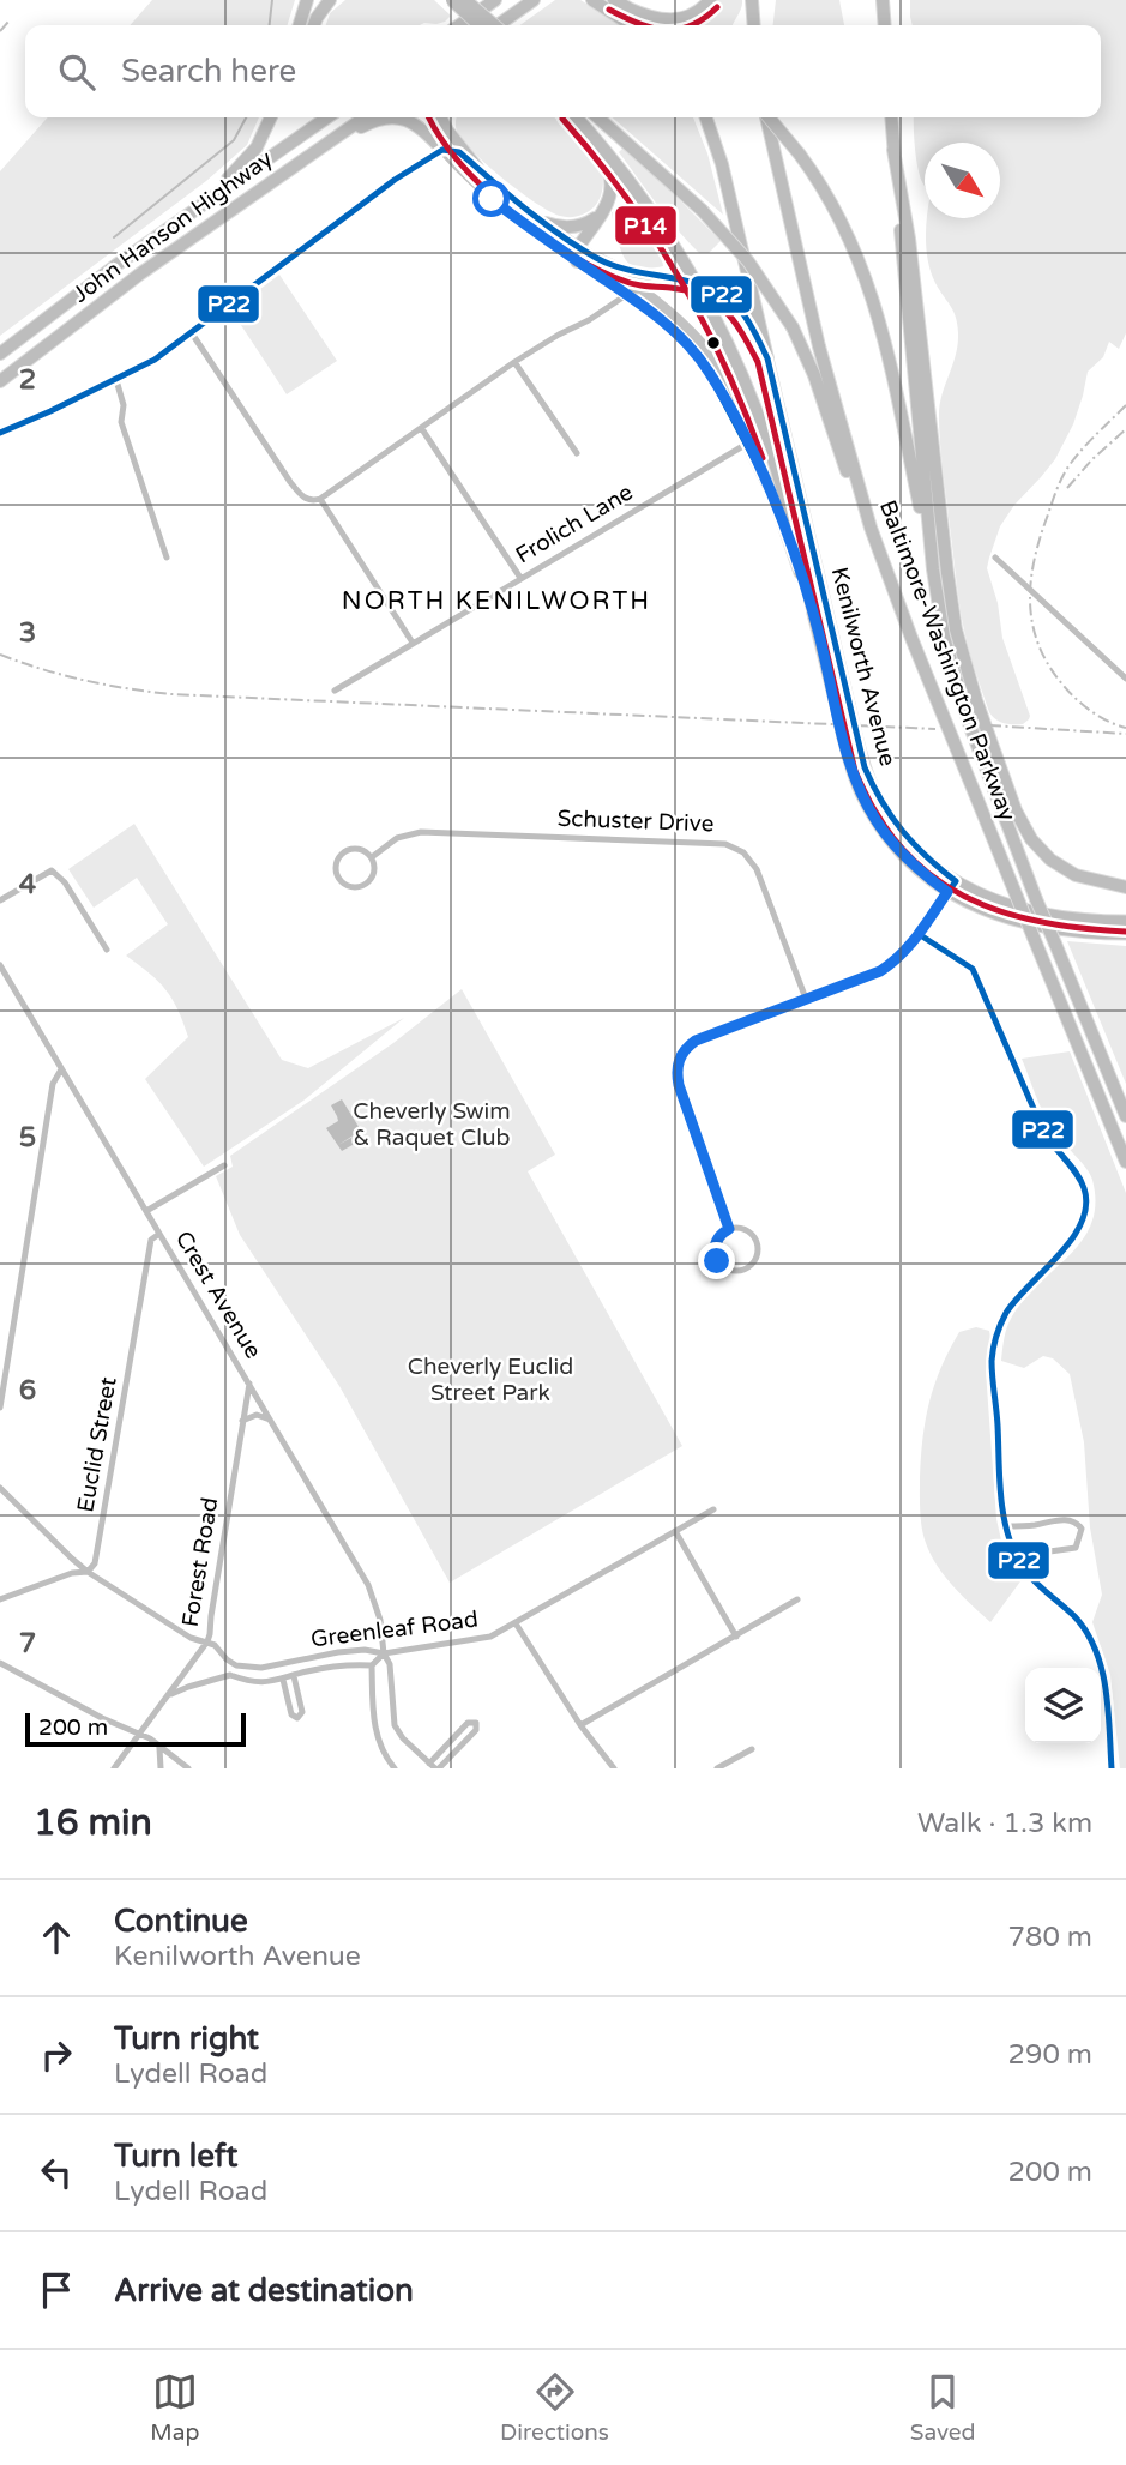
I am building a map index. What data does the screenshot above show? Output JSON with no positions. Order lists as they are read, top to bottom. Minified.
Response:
{"streets":{"highway":["John Hanson Highway","Baltimore-Washington Parkway"],"main road":["Kenilworth Avenue"],"street":["Frolich Lane","Schuster Drive","Crest Avenue","Euclid Street","Forest Road","Greenleaf Road"]},"crossings":[["Frolich Lane","Kenilworth Avenue"],["Crest Avenue","Euclid Street"],["Crest Avenue","Forest Road"],["Crest Avenue","Greenleaf Road"]],"districts":["NORTH KENILWORTH"],"parks":["Cheverly Swim & Raquet Club","Cheverly Euclid Street Park"],"lines":["transit line P14","transit line P22"],"scale_bar":"200 m","north":"bottom right","page":{"search":"Search here","scale":"200 m","heading":["16 min","Walk · 1.3 km"],"list":[["Continue","Kenilworth Avenue","780 m"],["Turn right","Lydell Road","290 m"],["Turn left","Lydell Road","200 m"],"Arrive at destination"],"nav":["Map","Directions","Saved"]},"grid":{"rows":["2","3","4","5","6","7"]}}
